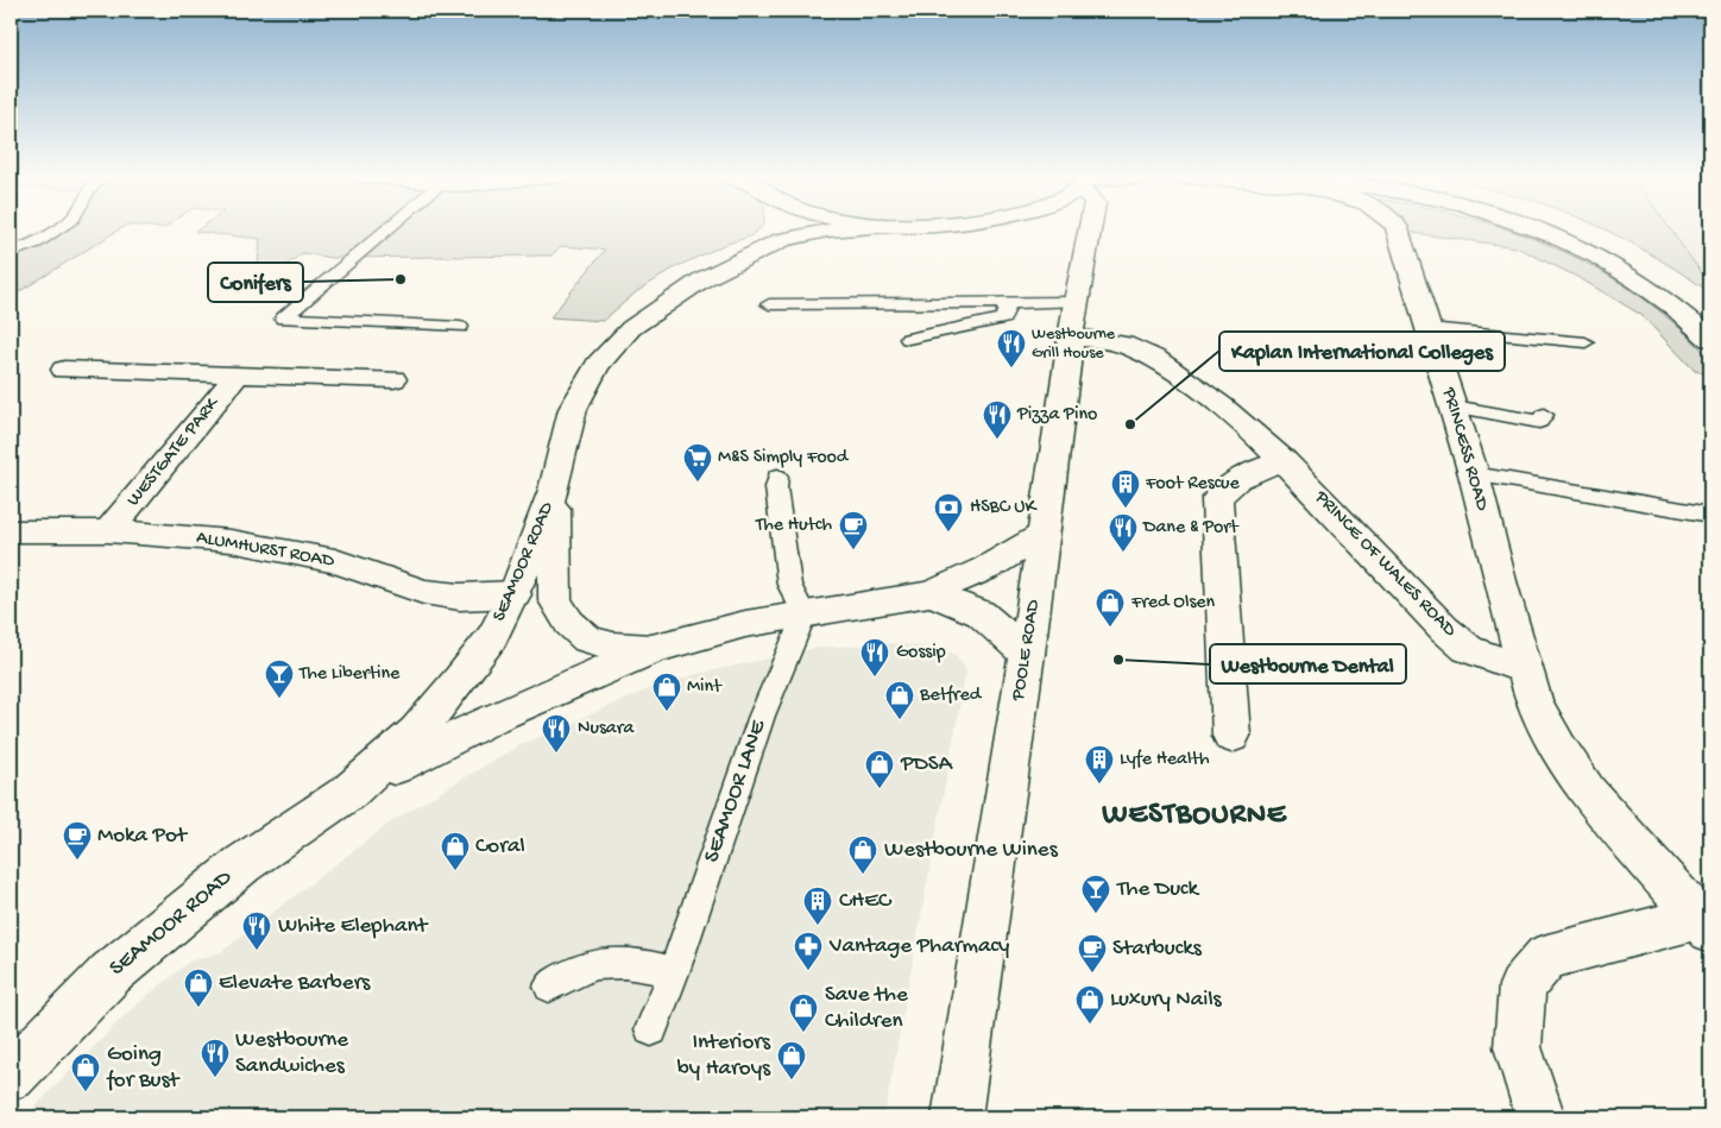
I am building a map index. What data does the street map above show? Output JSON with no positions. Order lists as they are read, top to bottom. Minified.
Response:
{"streets":{"main road":["PRINCESS ROAD","WESTGATE PARK","ALUMHURST ROAD","SEAMOOR ROAD","PRINCE OF WALES ROAD","POOLE ROAD"],"lane":["SEAMOOR LANE"]},"crossings":[["PRINCESS ROAD","PRINCE OF WALES ROAD"],["WESTGATE PARK","ALUMHURST ROAD"],["ALUMHURST ROAD","SEAMOOR ROAD"],["SEAMOOR ROAD","POOLE ROAD"],["SEAMOOR ROAD","SEAMOOR LANE"],["PRINCE OF WALES ROAD","POOLE ROAD"]],"districts":["WESTBOURNE"],"places":{"other":["Conifers","Kaplan International Colleges","Westbourne Dental"],"restaurant":["Westbourne Grill House","Pizza Pino","Dane & Port","Gossip","Nusara","White Elephant","Westbourne Sandwiches"],"supermarket":["M&S Simply Food"],"building":["Foot Rescue","Lyfe Health","CHEC"],"bank":["HSBC UK"],"cafe":["The Hutch","Moka Pot","Starbucks"],"shop":["Fred Olsen","Mint","Betfred","PDSA","Coral","Westbourne Wines","Elevate Barbers","Luxury Nails","Save the Children","Interiors by Haroys","Going for Bust"],"bar":["The Libertine","The Duck"],"pharmacy":["Vantage Pharmacy"]}}
